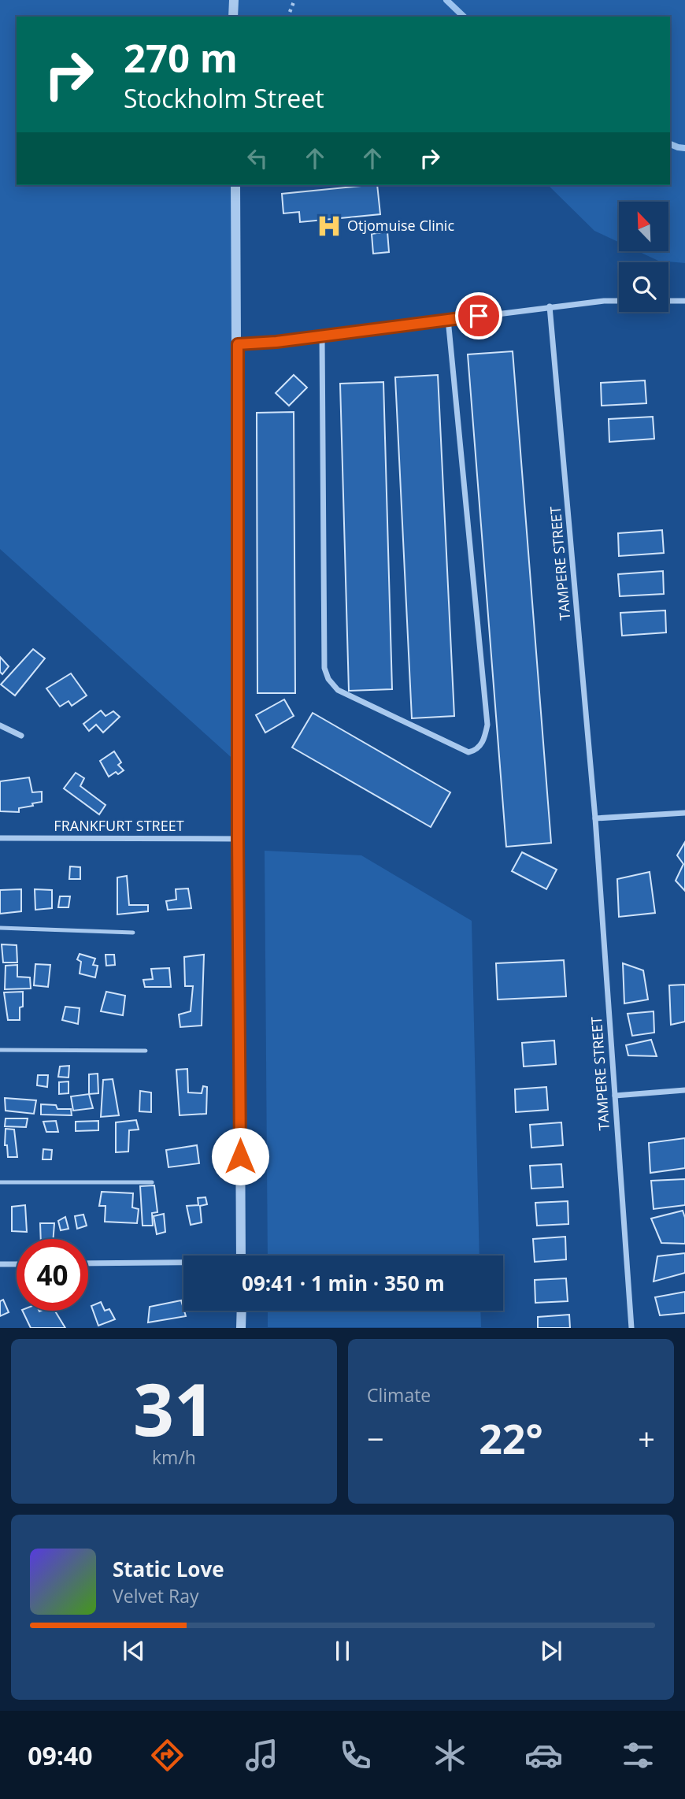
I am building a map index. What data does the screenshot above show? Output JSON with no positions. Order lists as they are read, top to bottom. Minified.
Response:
{"streets":{"street":["TAMPERE STREET","FRANKFURT STREET"]},"places":{"hospital":["Otjomuise Clinic"]},"north":"top left","page":{"turn":["270 m","Stockholm Street"],"limit":"40","trip":"09:41 · 1 min · 350 m","tile":[["31","km/h"],"Climate"],"heat":["−","22°","+"],"song":["Static Love","Velvet Ray"],"tabs":"09:40"}}
